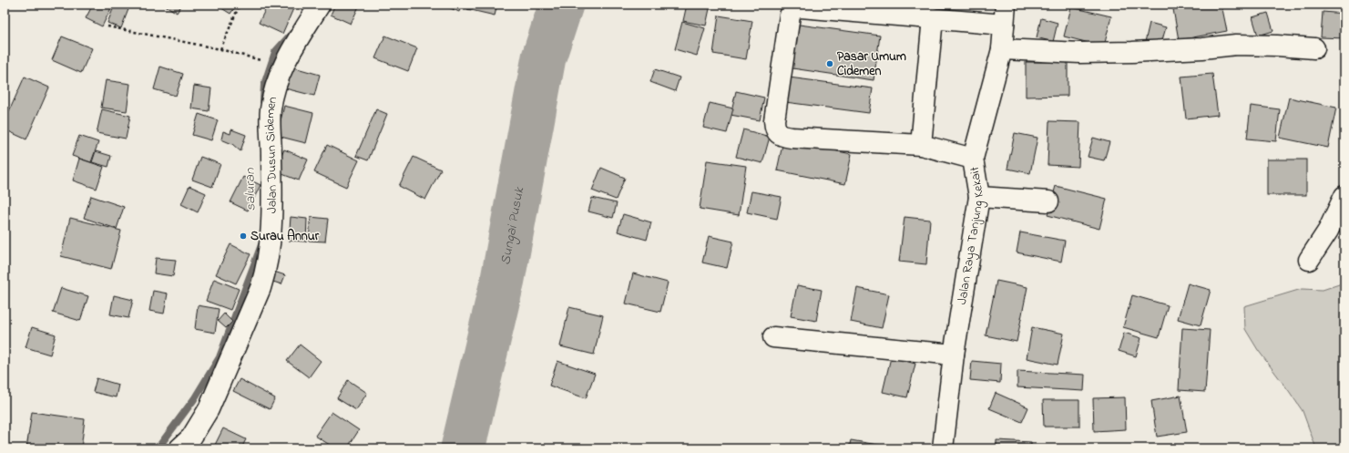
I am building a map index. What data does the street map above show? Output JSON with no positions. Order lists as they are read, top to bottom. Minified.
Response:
{"streets":{"street":["Jalan Dusun Sidemen","Jalan Raya Tanjung Kekait"]},"water":["saluran","Sungai Pusuk"],"places":["Pasar Umum Cidemen","Surau Annur"]}
